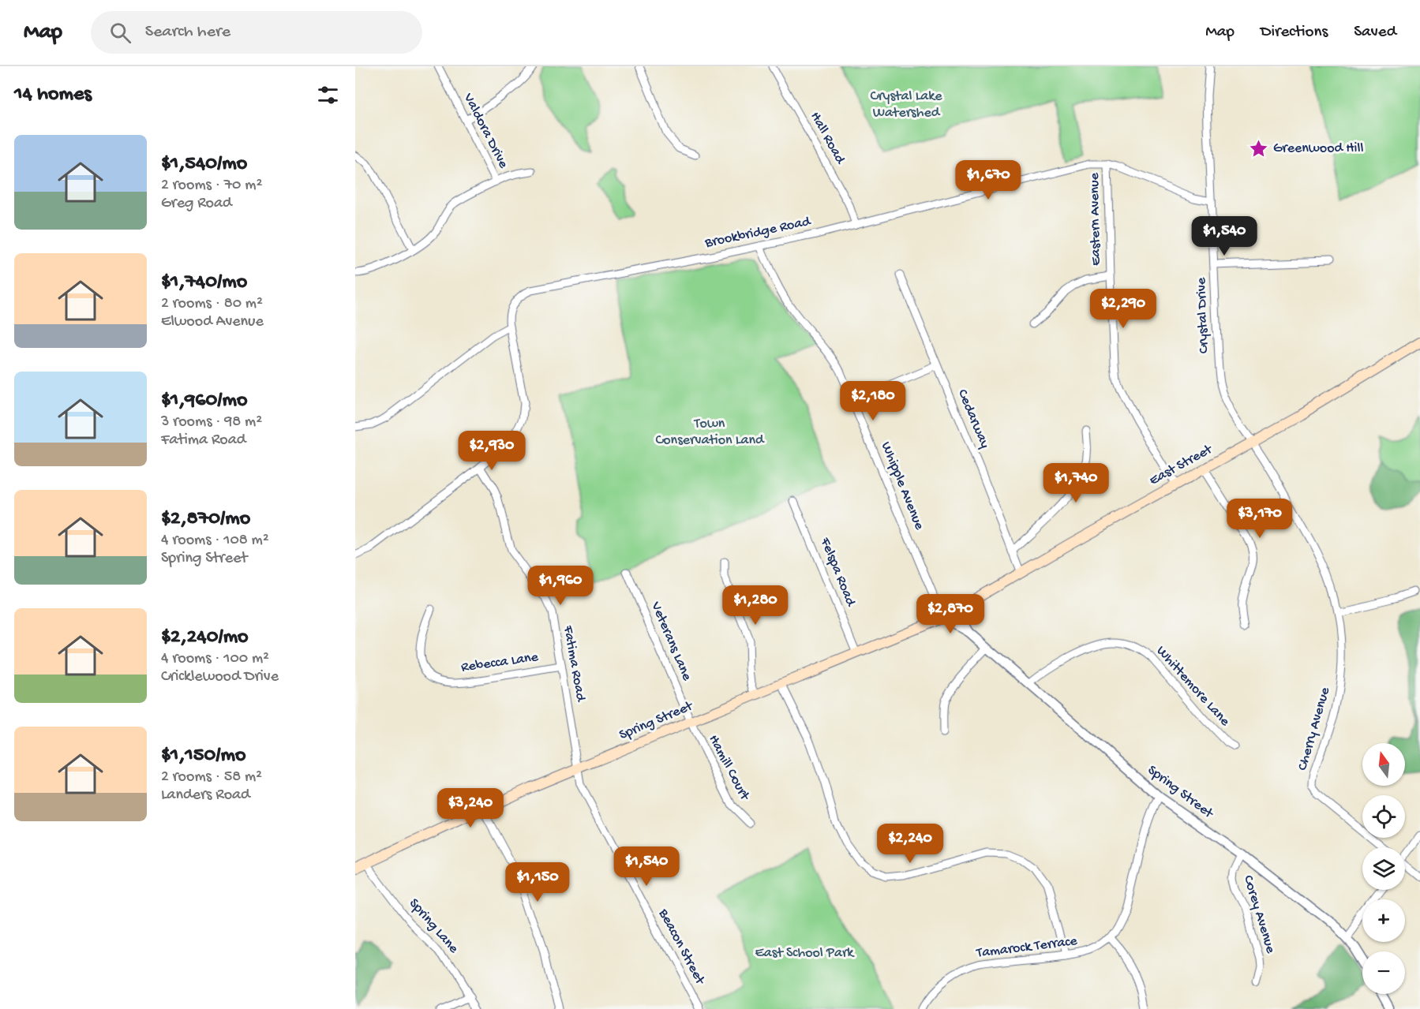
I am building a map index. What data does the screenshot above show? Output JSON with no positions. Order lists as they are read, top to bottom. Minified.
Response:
{"streets":{"main road":["East Street","Spring Street"],"street":["Valdora Drive","Hall Road","Eastern Avenue","Brookbridge Road","Crystal Drive","Cedarway","Whipple Avenue","Felspa Road","Veterans Lane","Rebecca Lane","Fatima Road","Whittemore Lane","Cherry Avenue","Hamill Court","Corey Avenue","Spring Lane","Beacon Street","Tamarock Terrace"]},"crossings":[["Hall Road","Brookbridge Road"],["Eastern Avenue","Brookbridge Road"],["Eastern Avenue","East Street"],["Brookbridge Road","Crystal Drive"],["Brookbridge Road","Whipple Avenue"],["Brookbridge Road","Fatima Road"],["Crystal Drive","East Street"],["Crystal Drive","Cherry Avenue"],["Cedarway","East Street"],["East Street","Whipple Avenue"],["East Street","Spring Street"],["East Street","Cherry Avenue"],["Whipple Avenue","Spring Street"],["Felspa Road","Spring Street"],["Veterans Lane","Spring Street"],["Veterans Lane","Hamill Court"],["Rebecca Lane","Fatima Road"],["Fatima Road","Spring Street"],["Fatima Road","Beacon Street"],["Whittemore Lane","Spring Street"],["Spring Street","Hamill Court"],["Spring Street","Corey Avenue"],["Spring Street","Spring Lane"],["Spring Street","Beacon Street"],["Spring Street","Tamarock Terrace"]],"parks":["Crystal Lake Watershed","Town Conservation Land","East School Park"],"places":{"place":["Greenwood Hill"]},"north":"top","page":{"header":"Map","search":"Search here","nav":["Map","Directions","Saved"],"heading":"14 homes","list":[{"name":"$1,540/mo","note":"2 rooms · 70 m² · Greg Road"},{"name":"$1,740/mo","note":"2 rooms · 80 m² · Elwood Avenue"},{"name":"$1,960/mo","note":"3 rooms · 98 m² · Fatima Road"},{"name":"$2,870/mo","note":"4 rooms · 108 m² · Spring Street"},{"name":"$2,240/mo","note":"4 rooms · 100 m² · Cricklewood Drive"},{"name":"$1,150/mo","note":"2 rooms · 58 m² · Landers Road"}],"price":["$1,670","$1,540","$2,290","$2,180","$2,930","$1,740","$3,170","$1,960","$1,280","$2,870","$3,240","$2,240","$1,540","$1,150"],"map_buttons":["+","−"]}}
